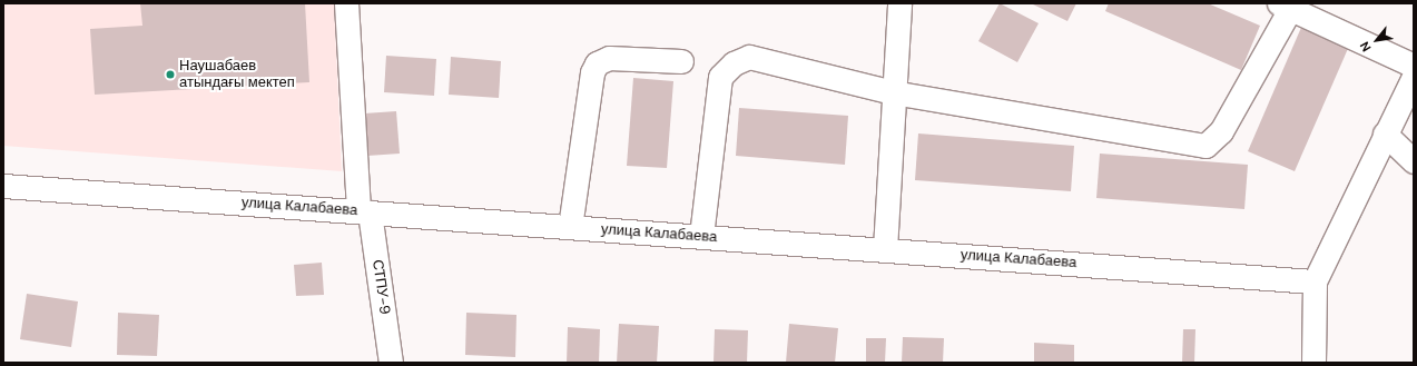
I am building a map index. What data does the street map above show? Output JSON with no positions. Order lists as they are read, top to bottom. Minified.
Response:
{"streets":{"street":["улица Калабаева","СТПУ-9"]},"crossings":[["улица Калабаева","СТПУ-9"]],"places":["Наушабаев атындағы мектеп"],"north":"bottom left"}
